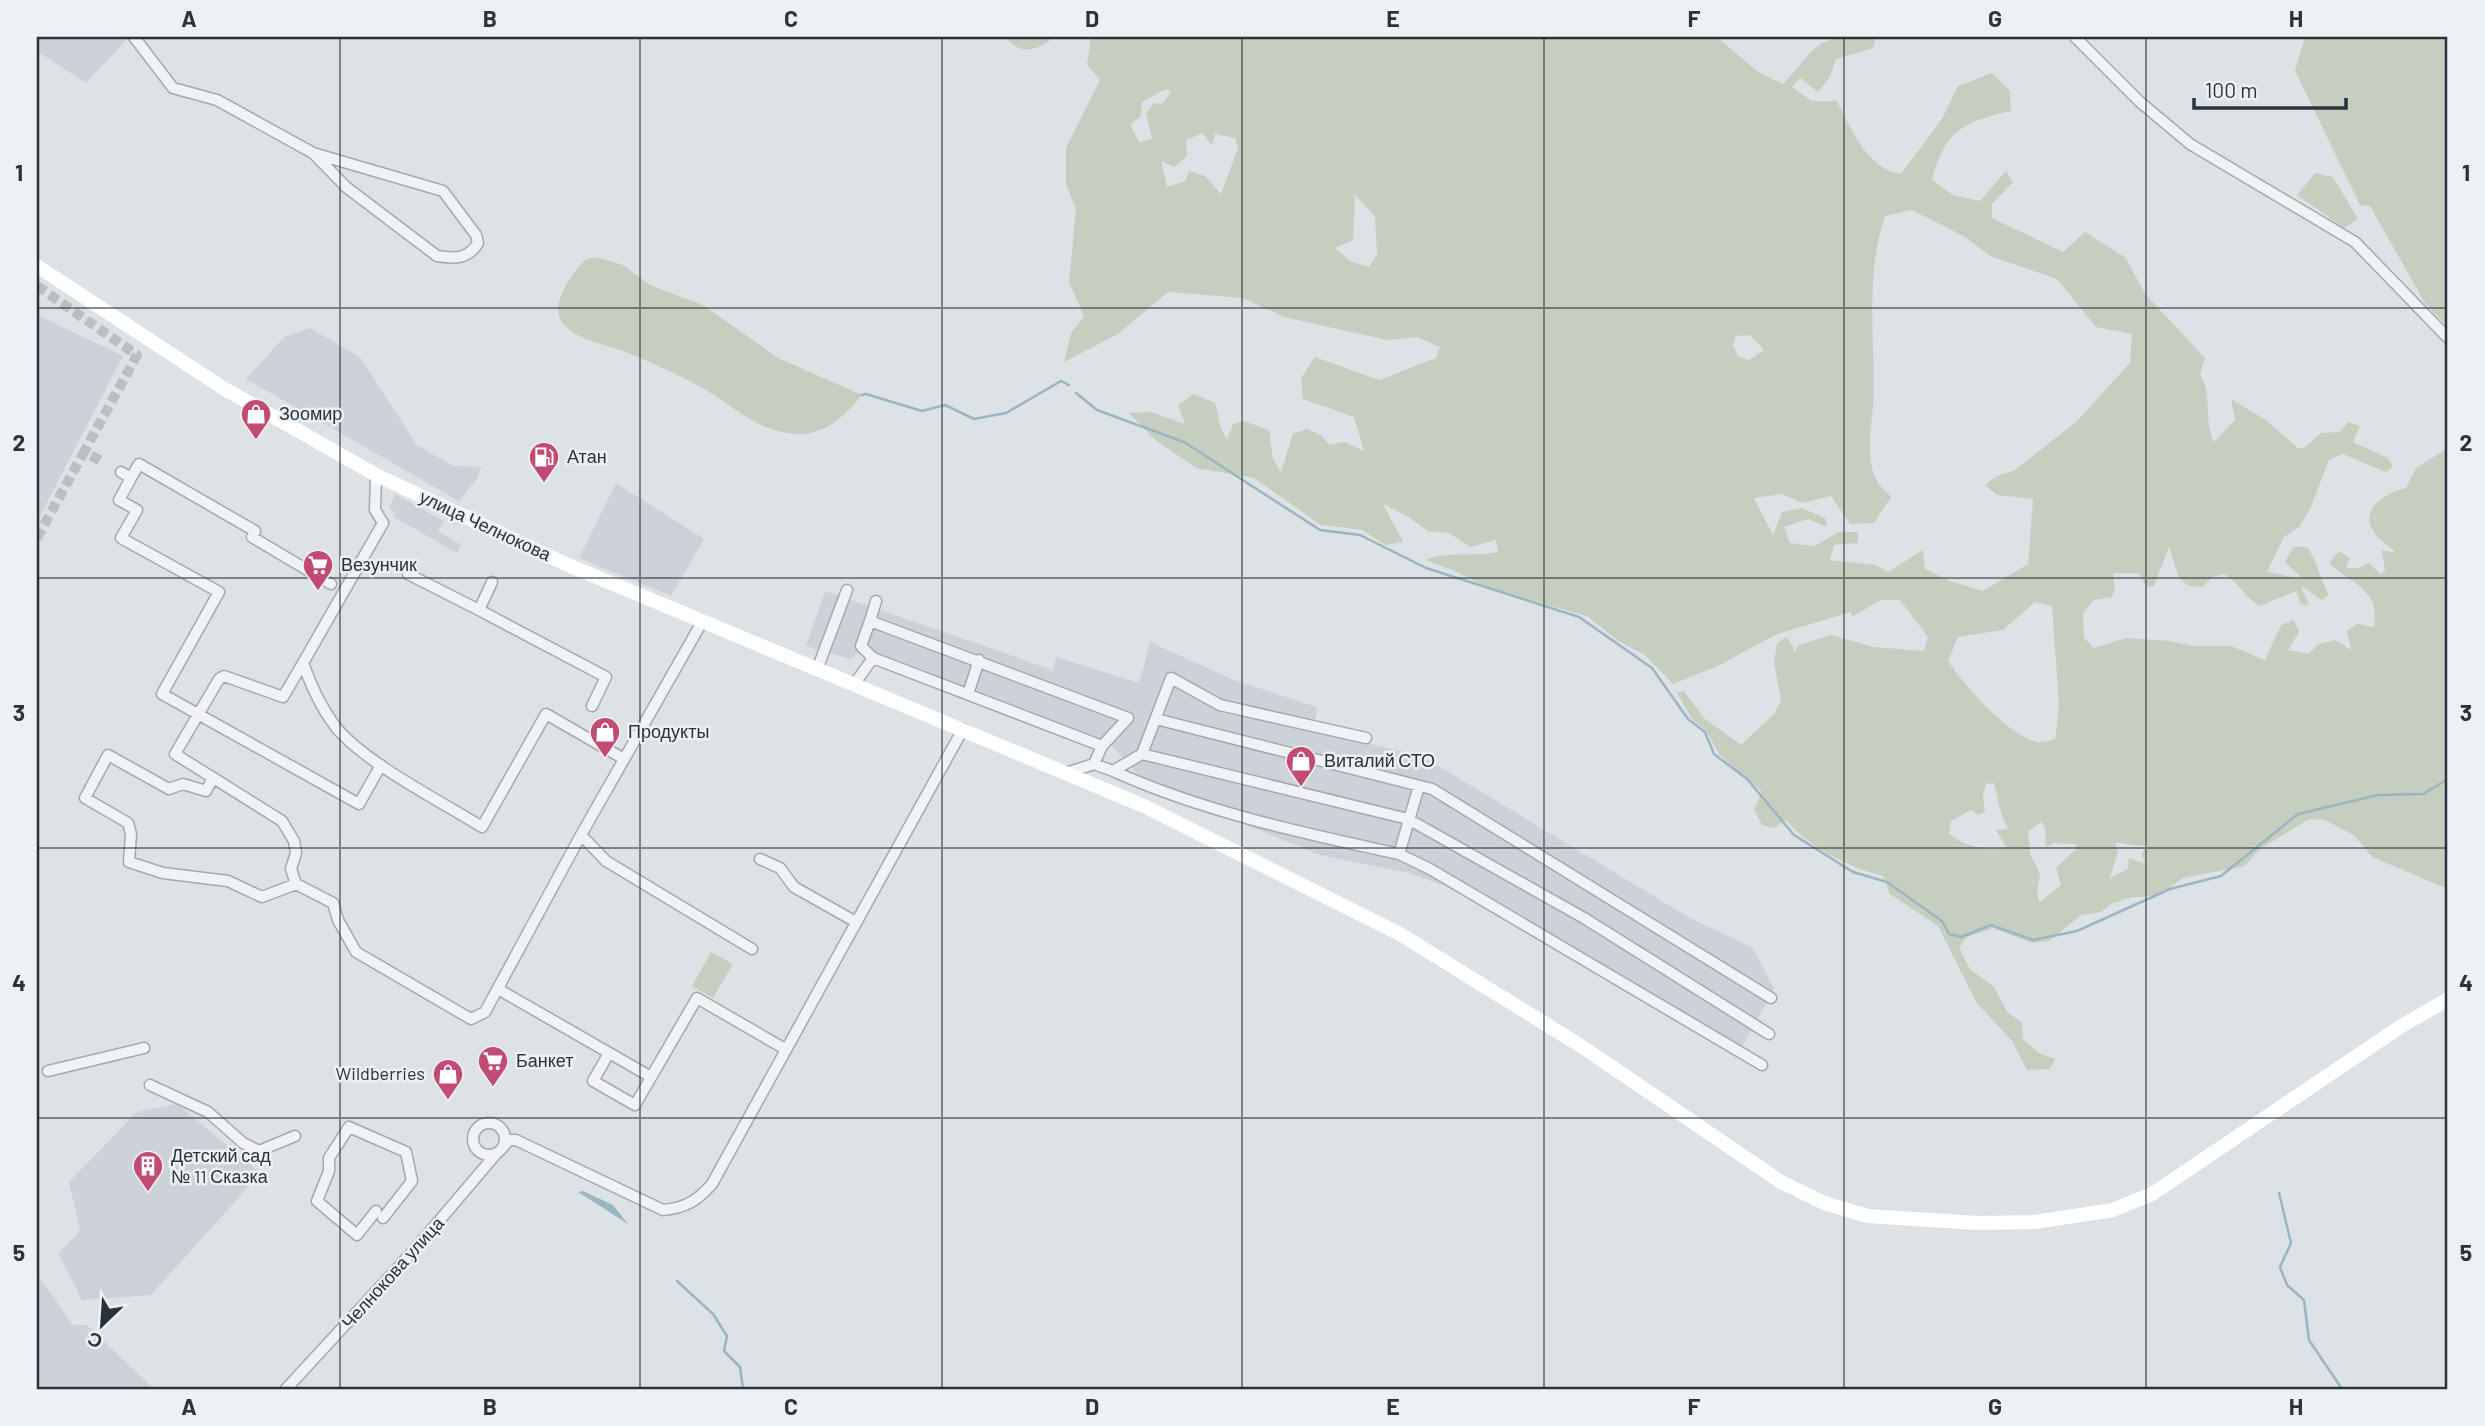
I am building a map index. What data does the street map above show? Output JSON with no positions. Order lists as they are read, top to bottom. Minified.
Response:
{"streets":{"main road":["улица Челнокова"],"street":["Челнокова улица"]},"places":{"shop":["Зоомир","Продукты","Виталий СТО","Wildberries"],"fuel station":["Атан"],"supermarket":["Везунчик","Банкет"],"building":["Детский сад № 11 Сказка"]},"scale_bar":"100 m","north":"bottom left","grid":{"columns":["A","B","C","D","E","F","G","H"],"rows":["1","2","3","4","5"]}}
